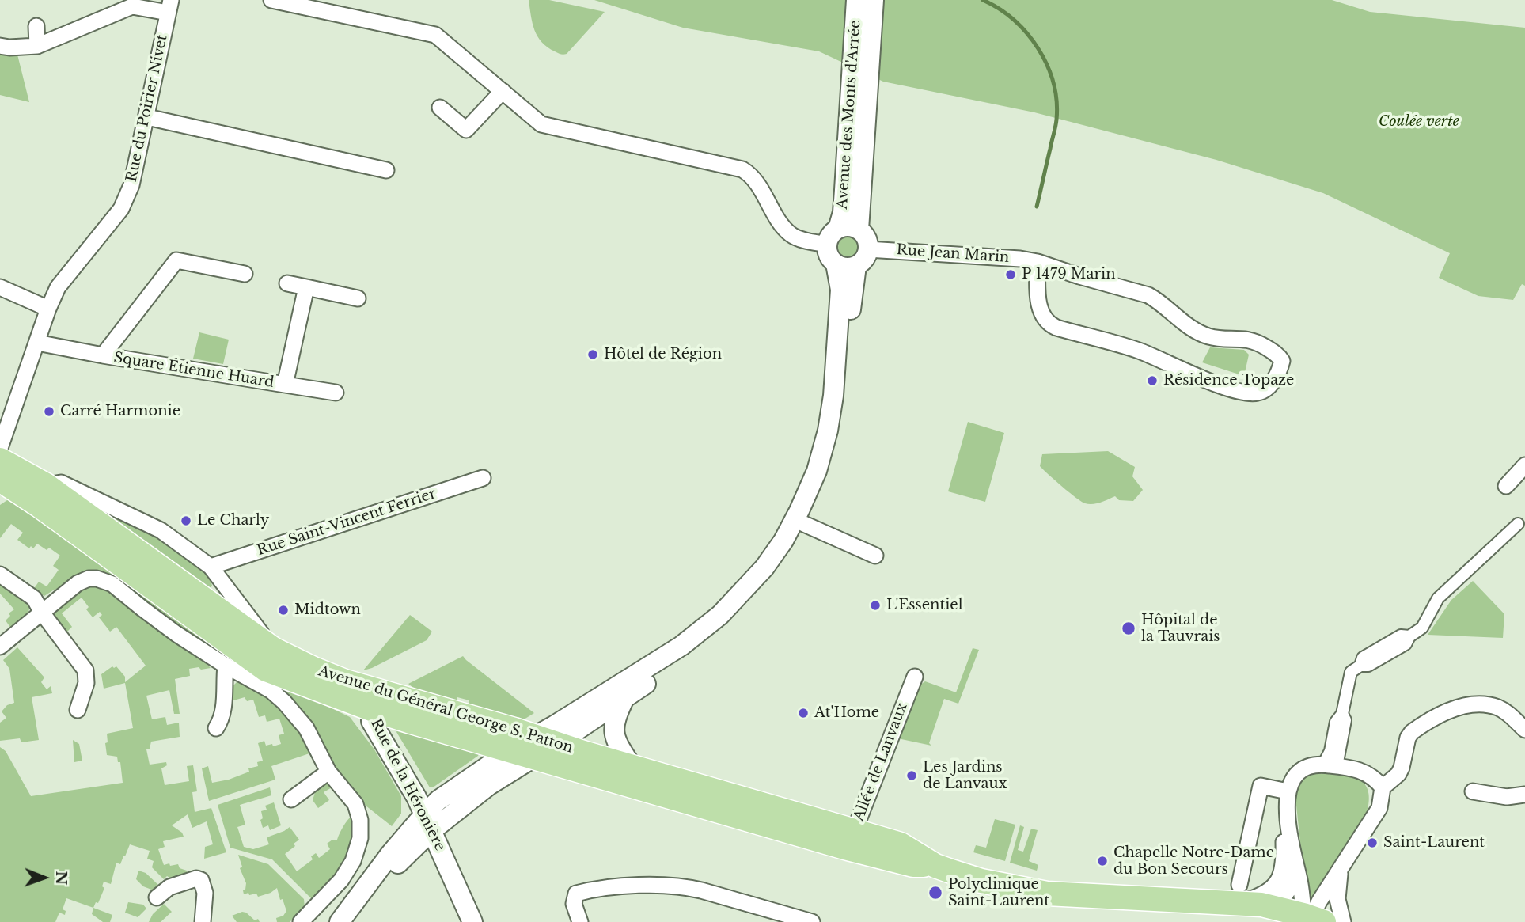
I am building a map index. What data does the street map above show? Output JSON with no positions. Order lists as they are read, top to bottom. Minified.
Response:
{"streets":{"main road":["Avenue du Général George S. Patton"],"street":["Rue du Poirier Nivet","Avenue des Monts d'Arrée","Rue Jean Marin","Square Étienne Huard","Rue Saint-Vincent Ferrier","Allée de Lanvaux","Rue de la Héronière"]},"crossings":[["Rue du Poirier Nivet","Square Étienne Huard"],["Avenue des Monts d'Arrée","Rue Jean Marin"],["Avenue du Général George S. Patton","Allée de Lanvaux"],["Avenue du Général George S. Patton","Rue de la Héronière"]],"parks":["Coulée verte"],"places":["P 1479 Marin","Hôtel de Région","Résidence Topaze","Carré Harmonie","Le Charly","L'Essentiel","Midtown","Hôpital de la Tauvrais","At'Home","Les Jardins de Lanvaux","Saint-Laurent","Chapelle Notre-Dame du Bon Secours","Polyclinique Saint-Laurent"],"north":"right"}
